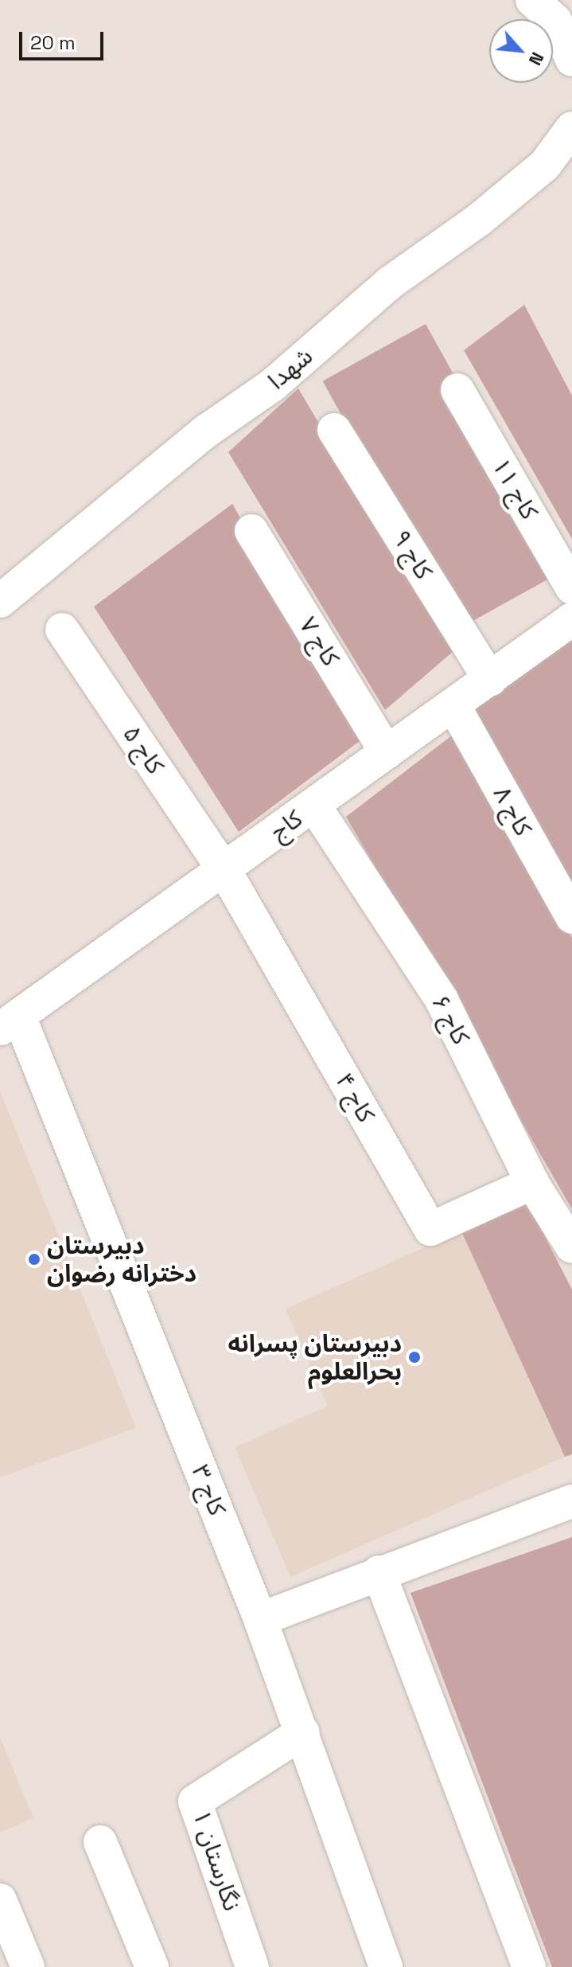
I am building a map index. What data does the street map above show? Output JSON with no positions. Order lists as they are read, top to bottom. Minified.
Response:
{"streets":{"street":["شهدا","کاج ۱۱","کاج ۹","کاج ۷","کاج ۵","کاج ۸","کاج","کاج ۶","کاج ۴","کاج ۳","نگارستان ۱"]},"crossings":[["کاج ۹","کاج"],["کاج ۷","کاج"],["کاج ۵","کاج"],["کاج ۵","کاج ۴"],["کاج ۸","کاج"],["کاج","کاج ۶"],["کاج","کاج ۴"],["کاج","کاج ۳"],["کاج ۶","کاج ۴"],["کاج ۳","نگارستان ۱"]],"places":["دبیرستان دخترانه رضوان","دبیرستان پسرانه بحرالعلوم"],"scale_bar":"20 m","north":"bottom right"}
